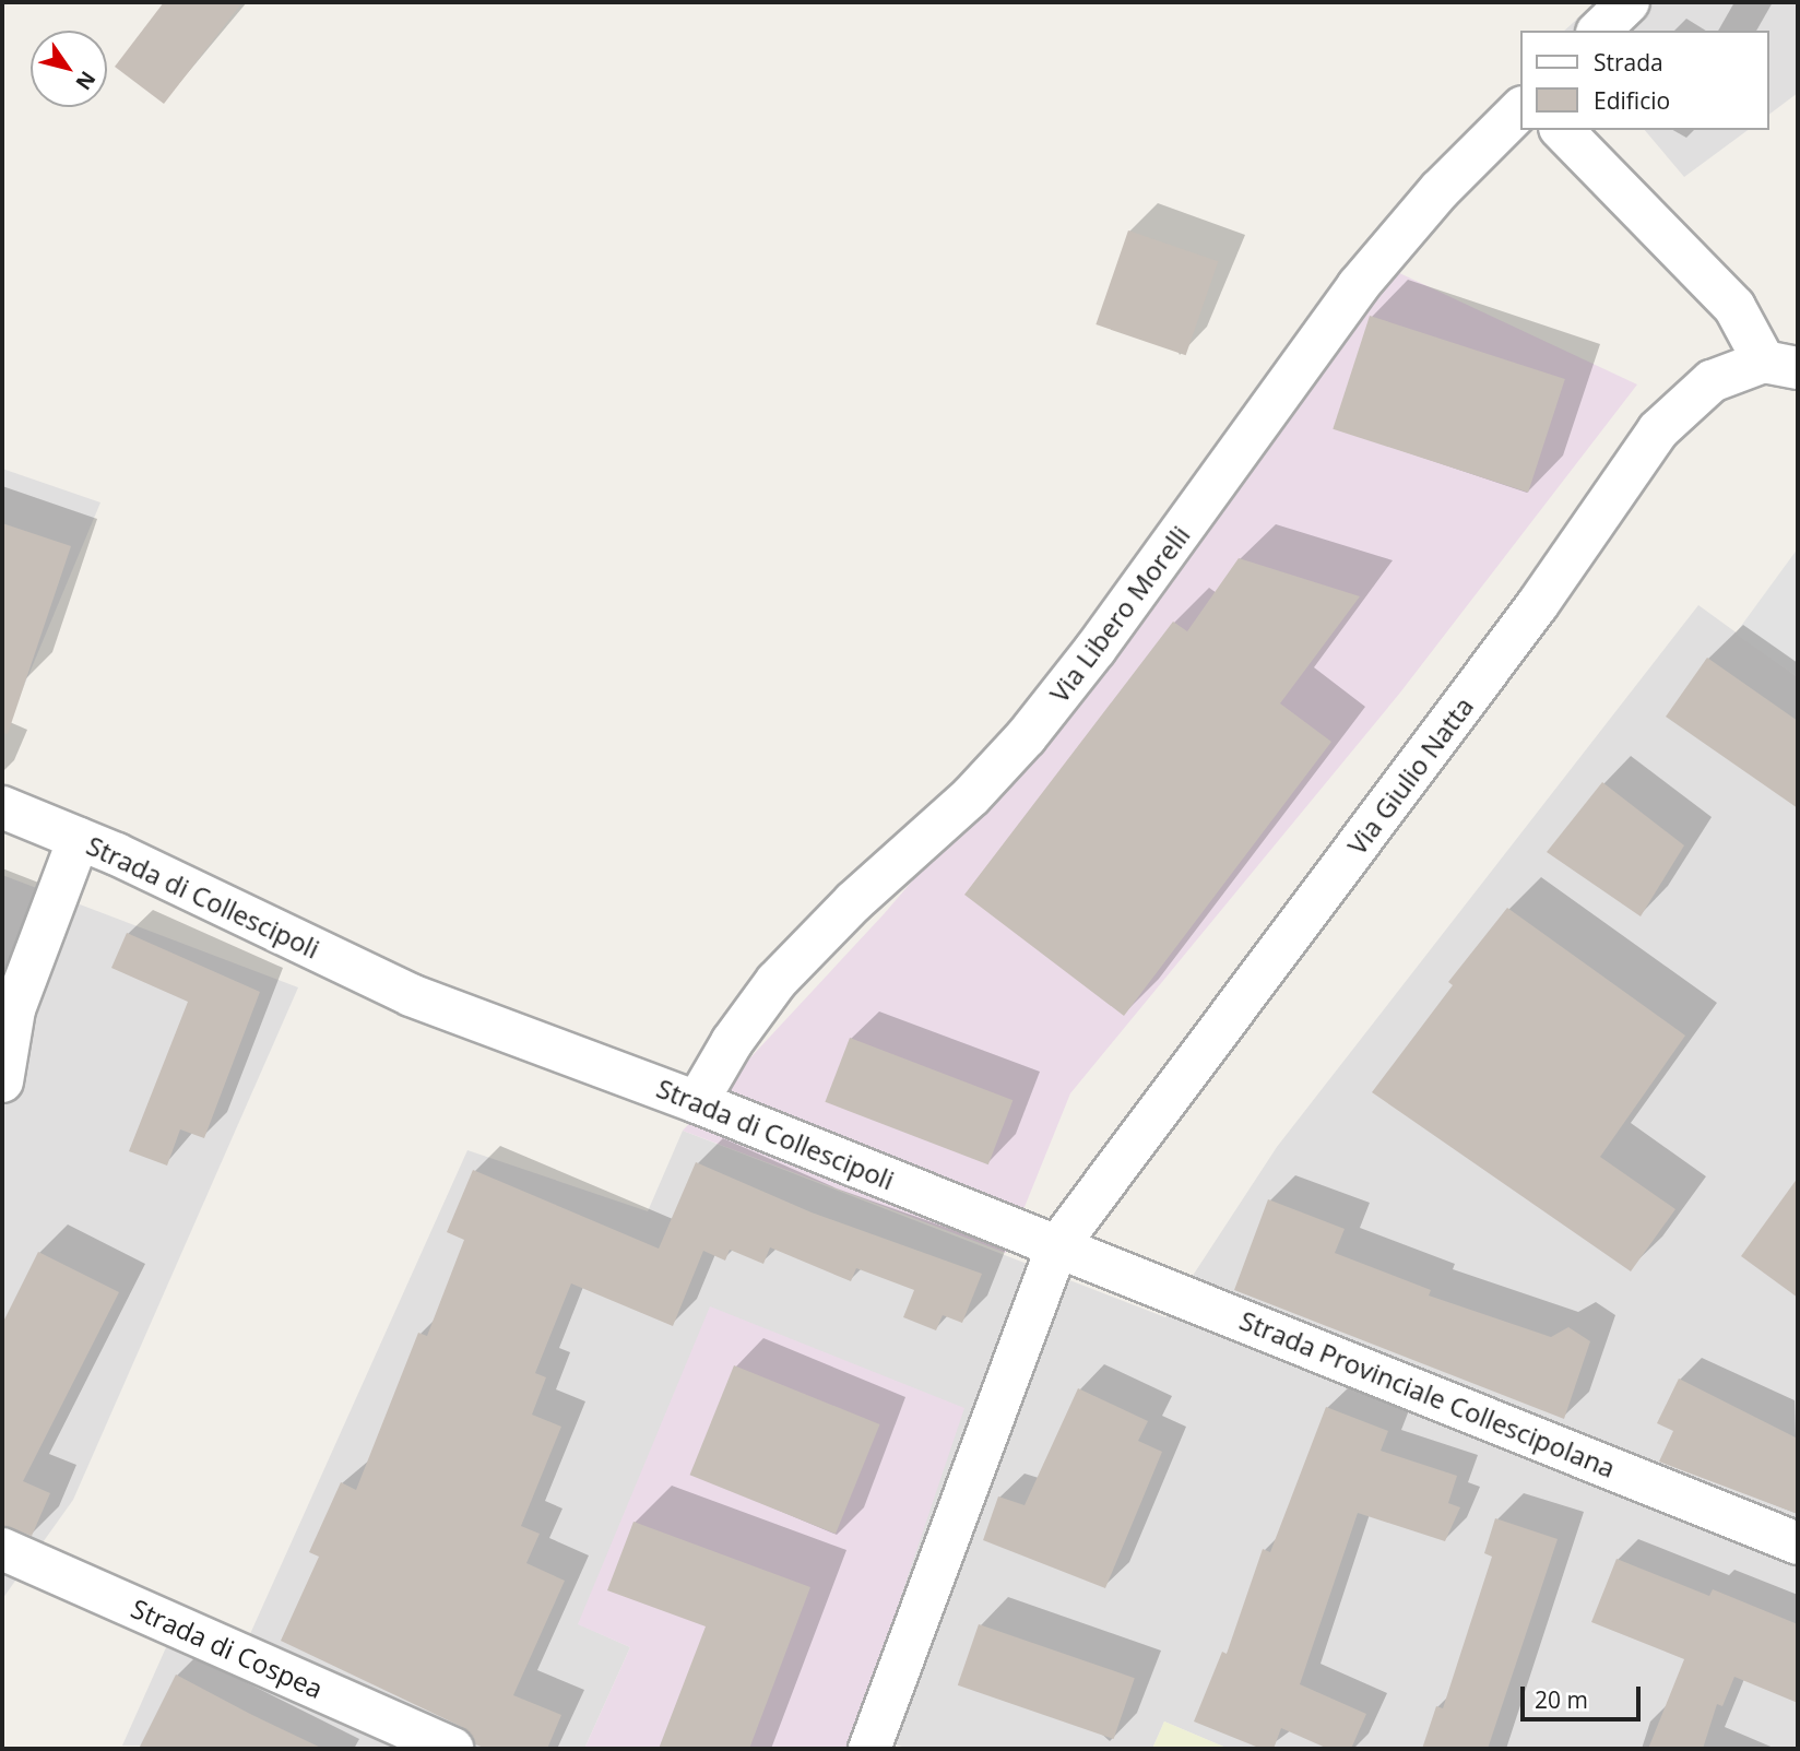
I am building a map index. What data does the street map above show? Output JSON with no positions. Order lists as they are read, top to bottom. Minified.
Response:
{"streets":{"street":["Via Libero Morelli","Via Giulio Natta","Strada di Collescipoli","Strada Provinciale Collescipolana","Strada di Cospea"]},"crossings":[["Via Libero Morelli","Strada di Collescipoli"],["Via Giulio Natta","Strada di Collescipoli"],["Via Giulio Natta","Strada Provinciale Collescipolana"],["Strada di Collescipoli","Strada Provinciale Collescipolana"]],"legend":["Strada","Edificio"],"scale_bar":"20 m","north":"bottom right"}
